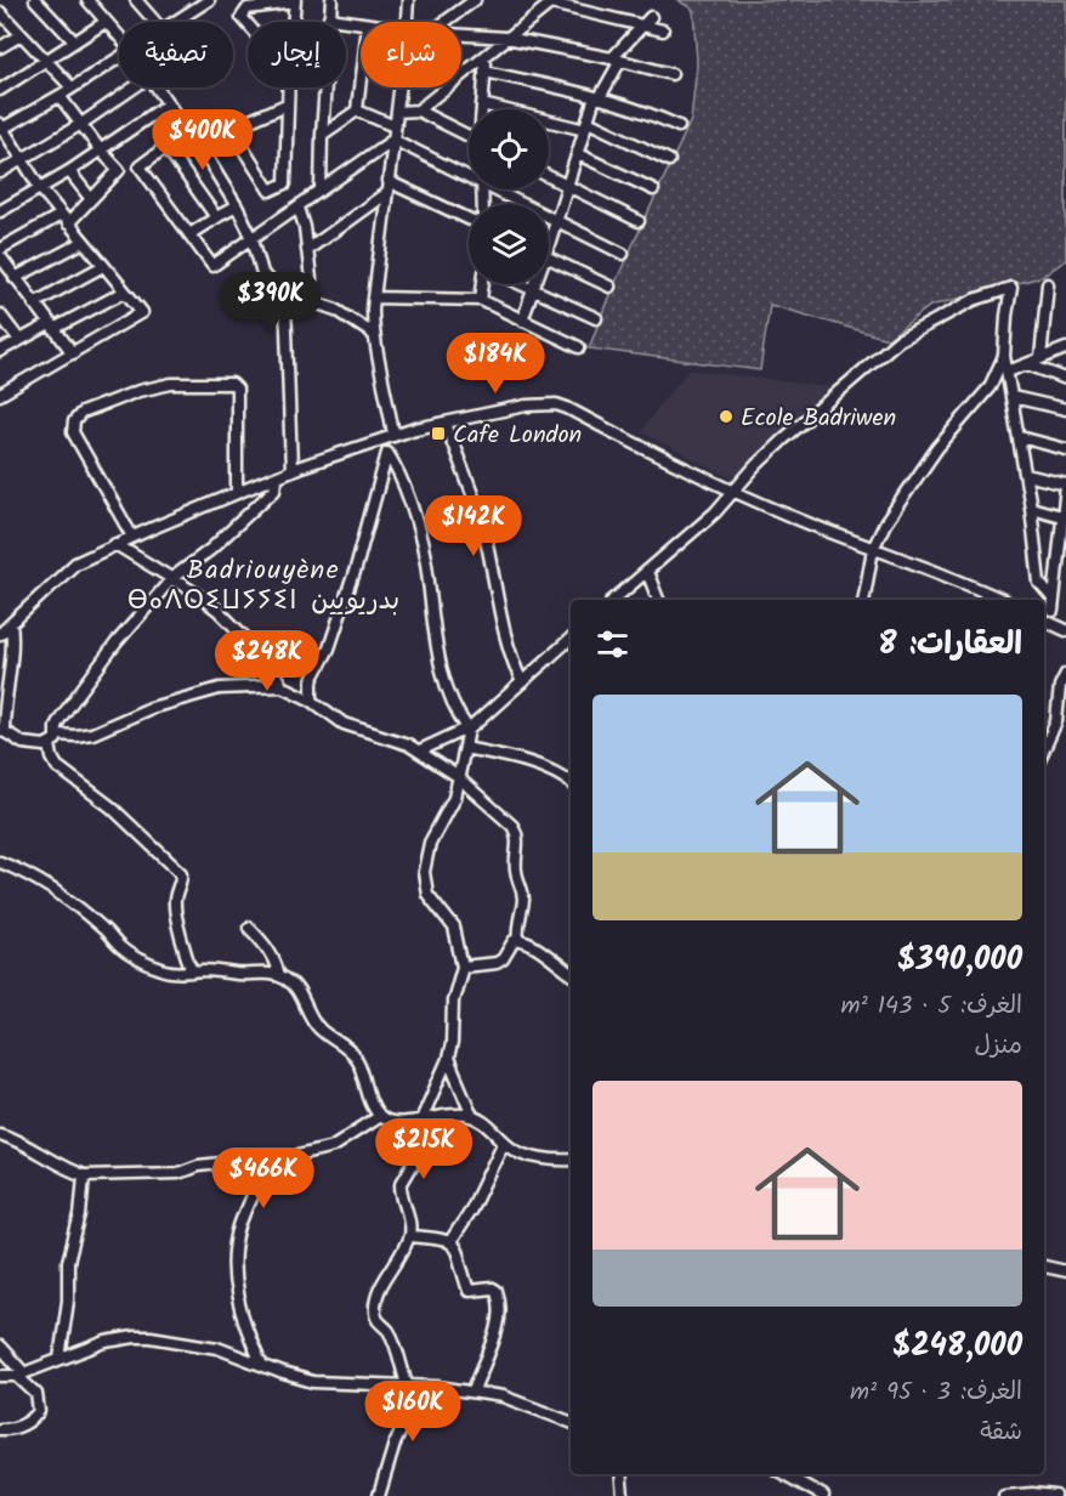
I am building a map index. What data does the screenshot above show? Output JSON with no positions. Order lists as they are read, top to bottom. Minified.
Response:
{"districts":["Badriouyène ⴱⴰⴷⵔⵉⵡⵢⵢⵉⵏ بدريويين"],"places":{"other":["Ecole Badriwen"],"transit":["Cafe London"]},"page":{"chip":["شراء","إيجار","تصفية"],"price":["$400K","$390K","$184K","$142K","$248K","$215K","$466K","$160K"],"heading":"العقارات: 8","list":[{"name":"$390,000","note":"الغرف: 5 · 143 m² · منزل"},{"name":"$248,000","note":"الغرف: 3 · 95 m² · شقة"}]}}
